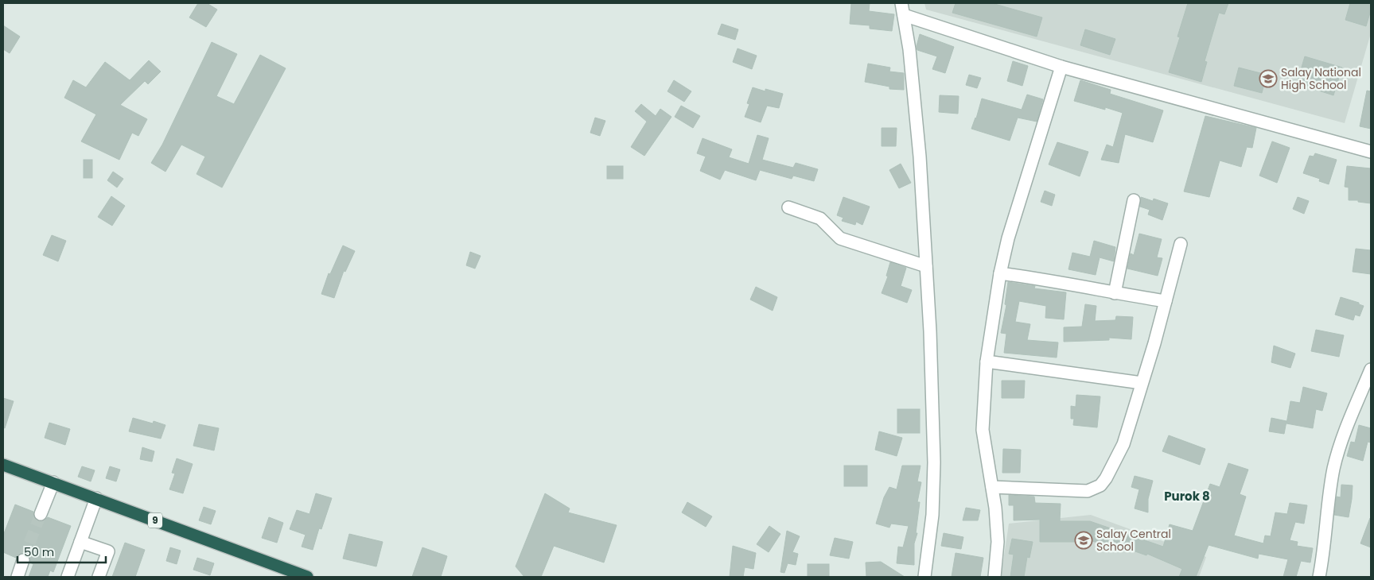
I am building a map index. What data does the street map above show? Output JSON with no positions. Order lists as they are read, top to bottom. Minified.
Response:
{"streets":{"highway":["9"]},"districts":["Purok 8"],"places":{"school or university":["Salay National High School","Salay Central School"]},"scale_bar":"50 m"}
